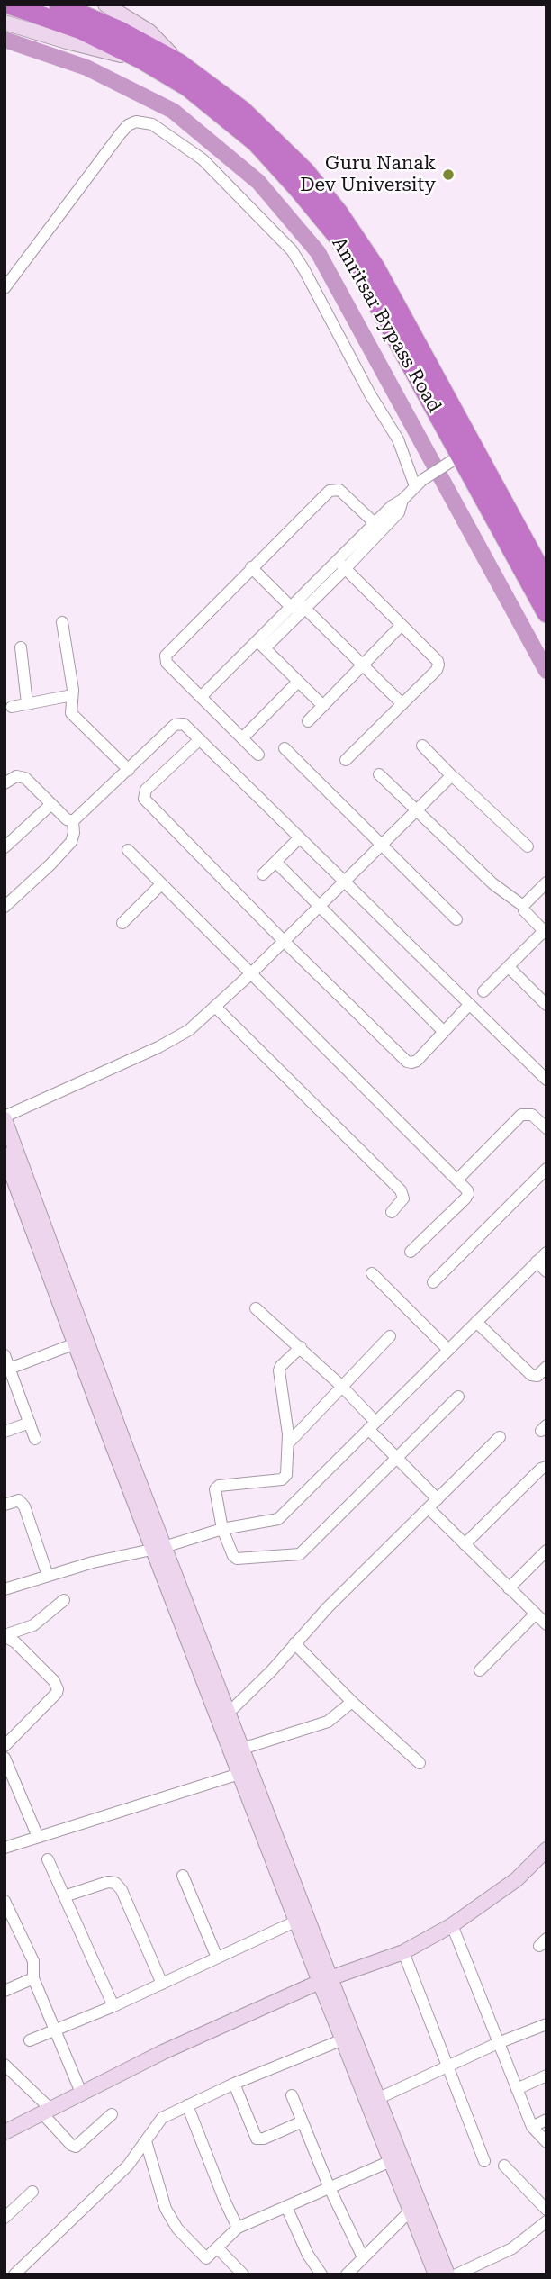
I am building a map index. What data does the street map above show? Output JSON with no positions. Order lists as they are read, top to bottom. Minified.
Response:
{"streets":{"highway":["Amritsar Bypass Road"]},"places":["Guru Nanak Dev University"]}
